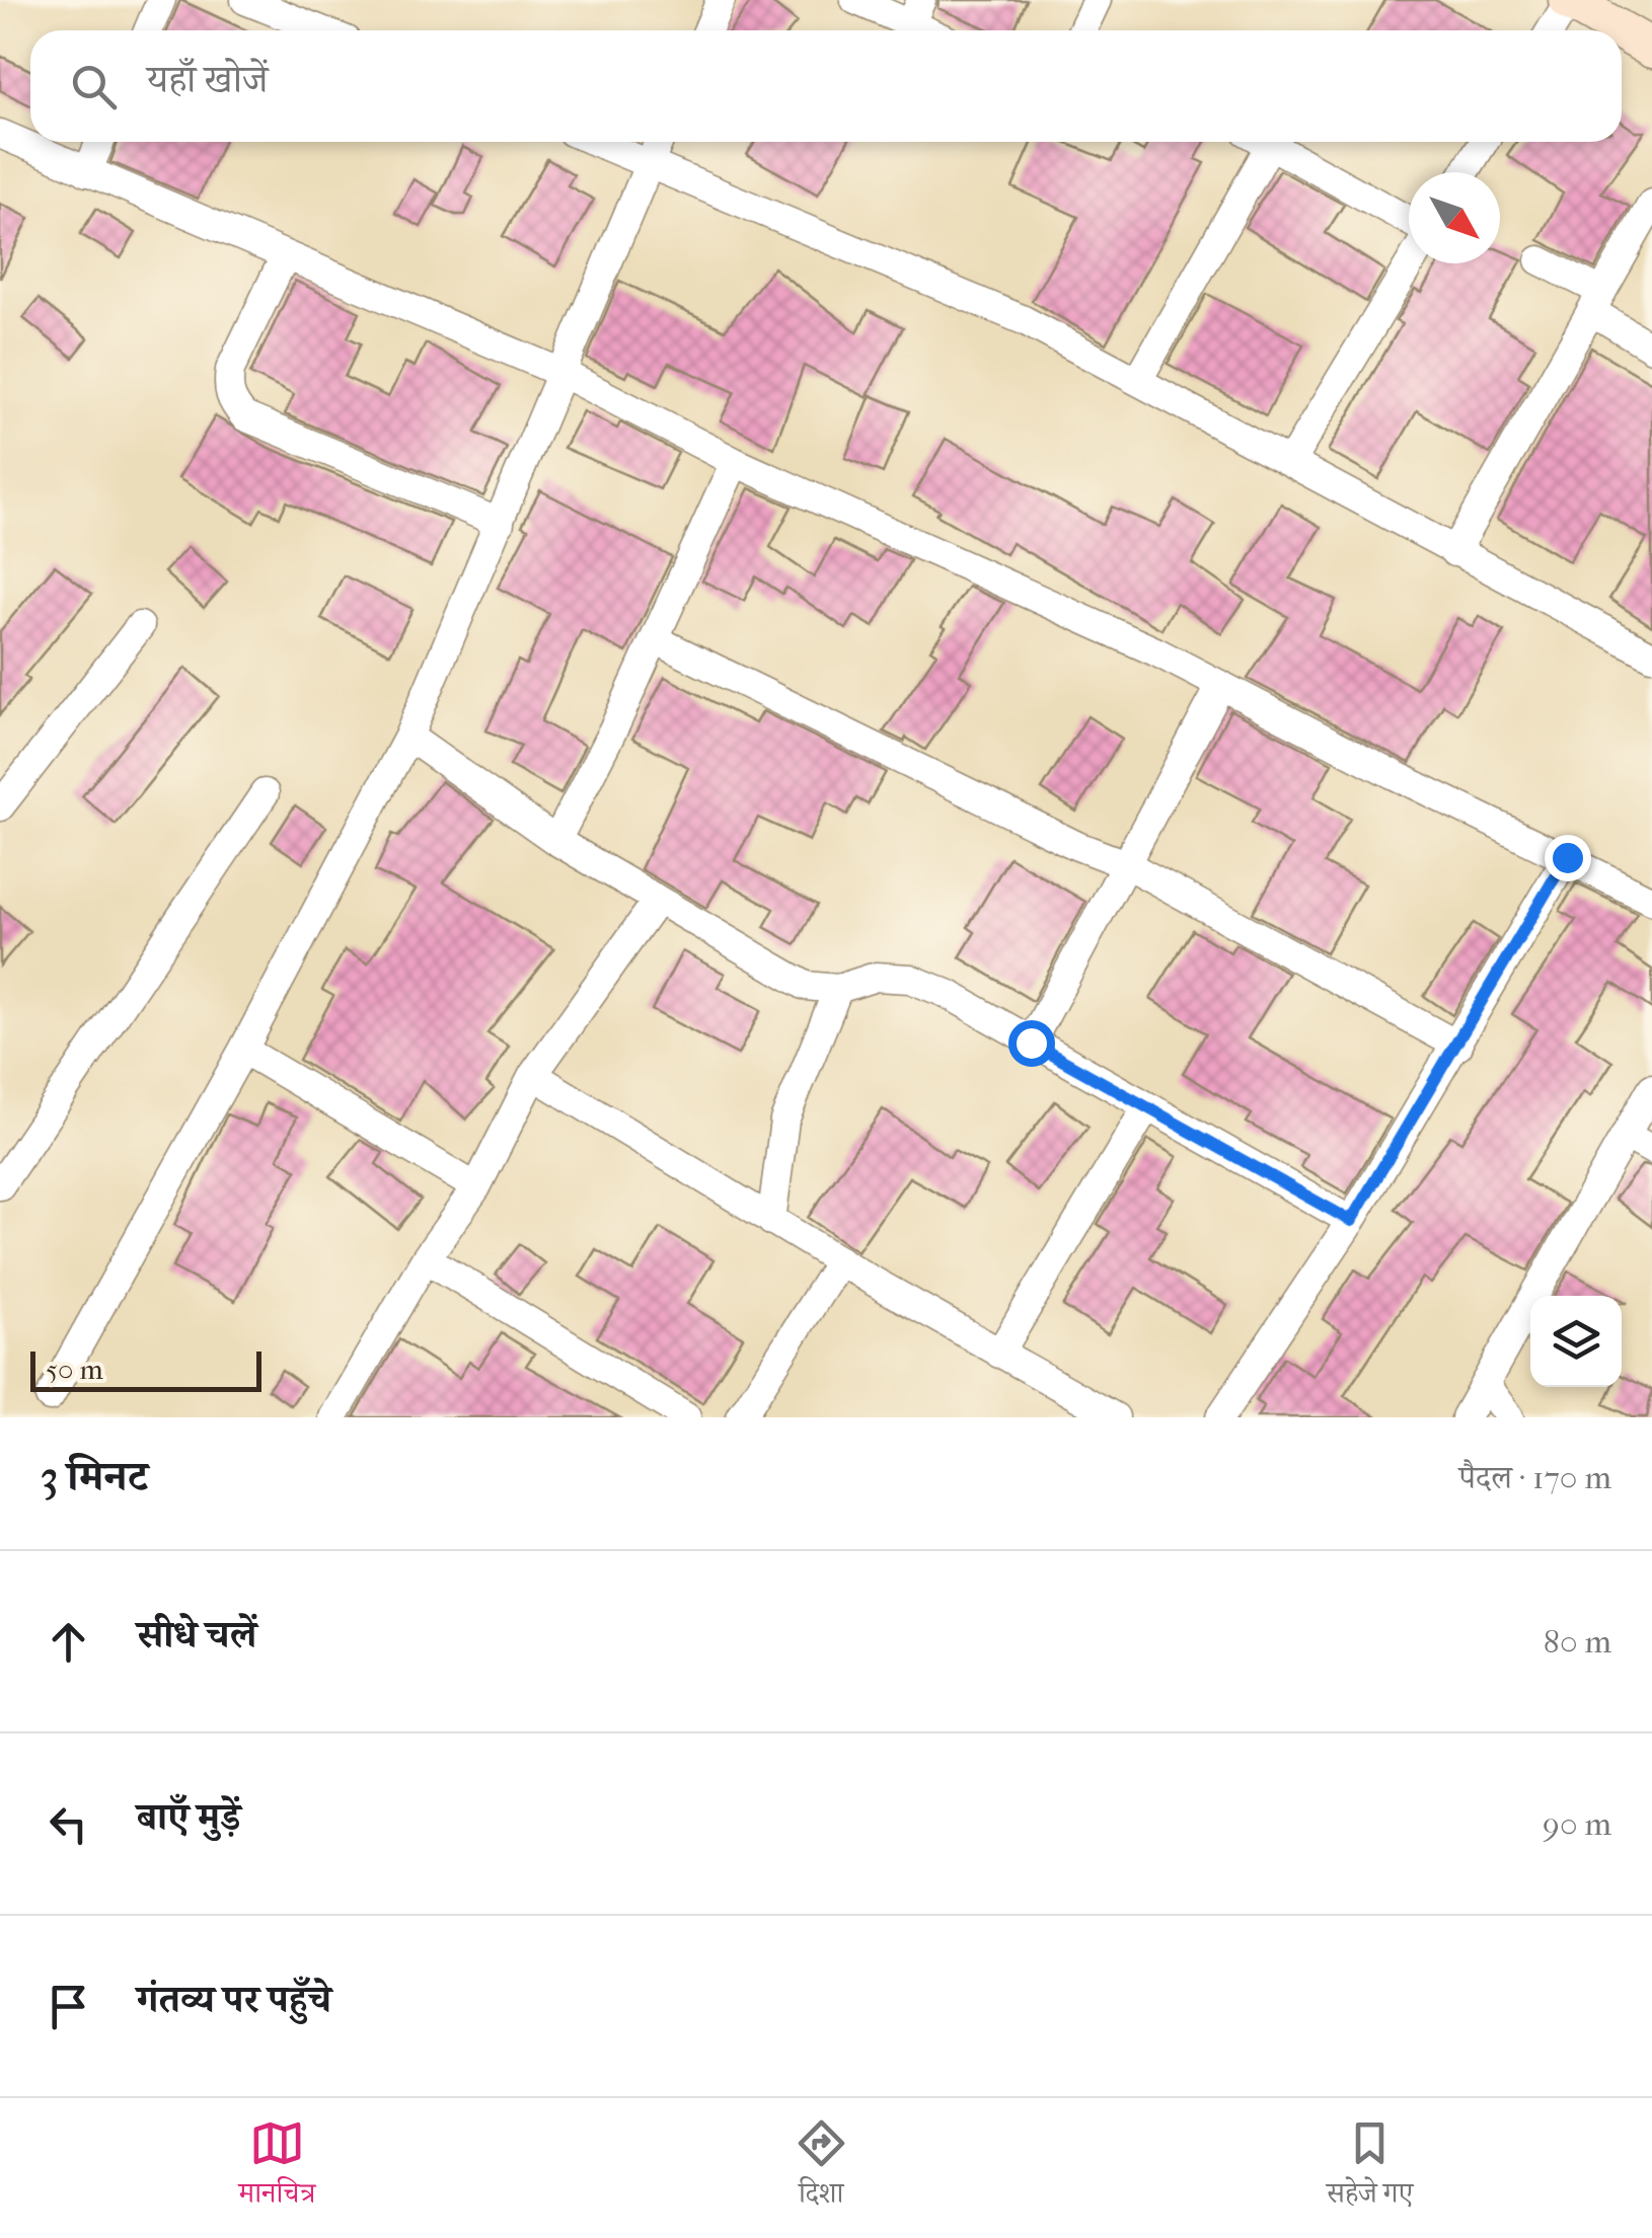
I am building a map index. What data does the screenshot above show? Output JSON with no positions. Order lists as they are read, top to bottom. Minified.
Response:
{"scale_bar":"50 m","north":"bottom right","page":{"search":"यहाँ खोजें","scale":"50 m","heading":["3 मिनट","पैदल · 170 m"],"list":[["सीधे चलें","80 m"],["बाएँ मुड़ें","90 m"],"गंतव्य पर पहुँचे"],"nav":["मानचित्र","दिशा","सहेजे गए"]}}
